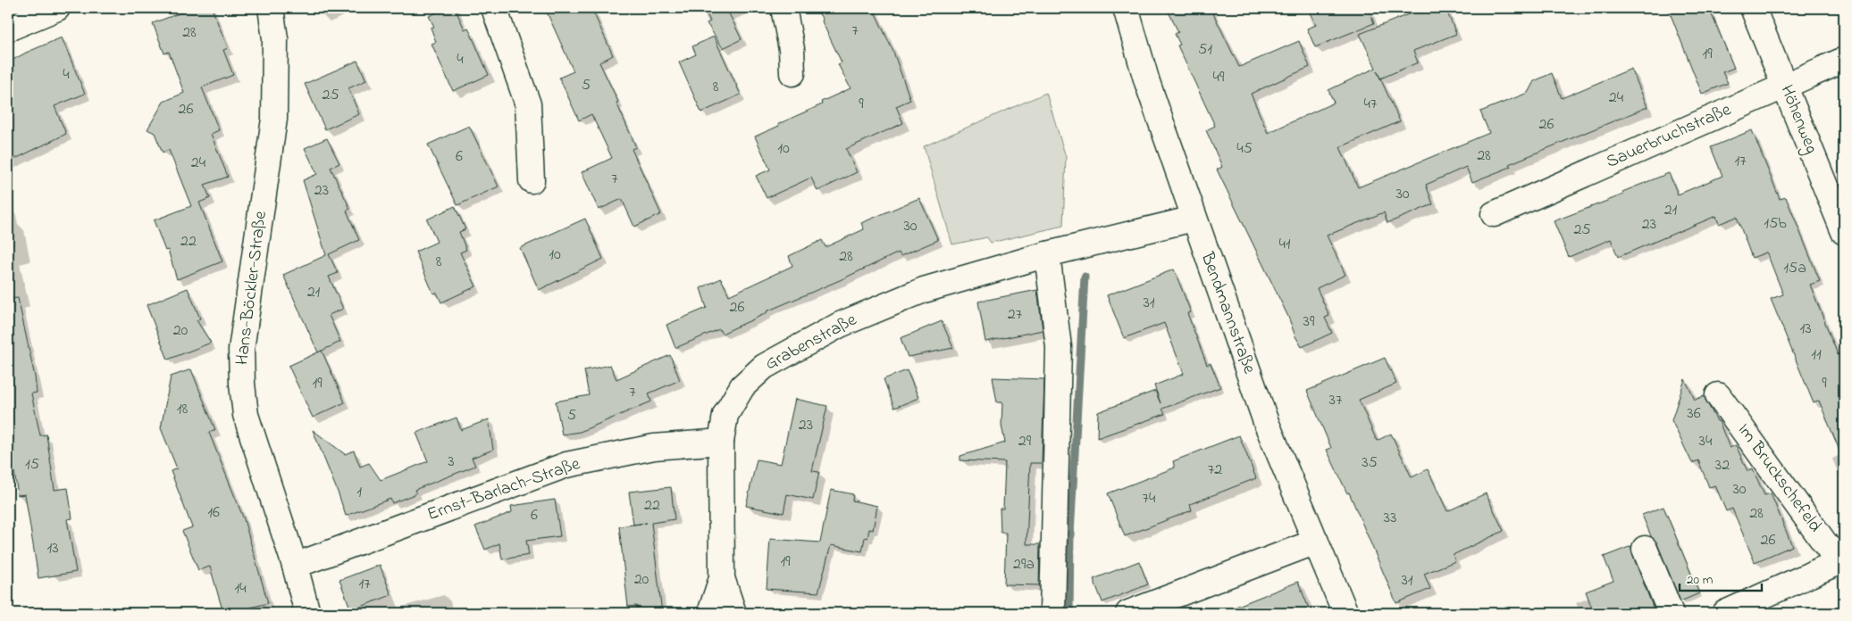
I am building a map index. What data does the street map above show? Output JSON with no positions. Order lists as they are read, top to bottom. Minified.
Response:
{"streets":{"street":["Höhenweg","Sauerbruchstraße","Hans-Böckler-Straße","Bendmannstraße","Grabenstraße","Im Bruckschefeld","Ernst-Barlach-Straße"]},"crossings":[["Höhenweg","Sauerbruchstraße"],["Hans-Böckler-Straße","Ernst-Barlach-Straße"],["Bendmannstraße","Grabenstraße"],["Grabenstraße","Ernst-Barlach-Straße"]],"house_numbers":["7","28","51","19","4","4","49","5","8","25","24","9","47","26","26","10","45","28","6","17","24","7","23","30","21","15b","23","30","25","22","41","10","28","8","15a","21","31","26","27","39","13","20","11","19","9","7","37","18","36","5","23","29","34","3","35","15","32","72","30","1","74","22","16","28","6","33","26","13","19","29a","20","31","17","14"],"scale_bar":"20 m"}
